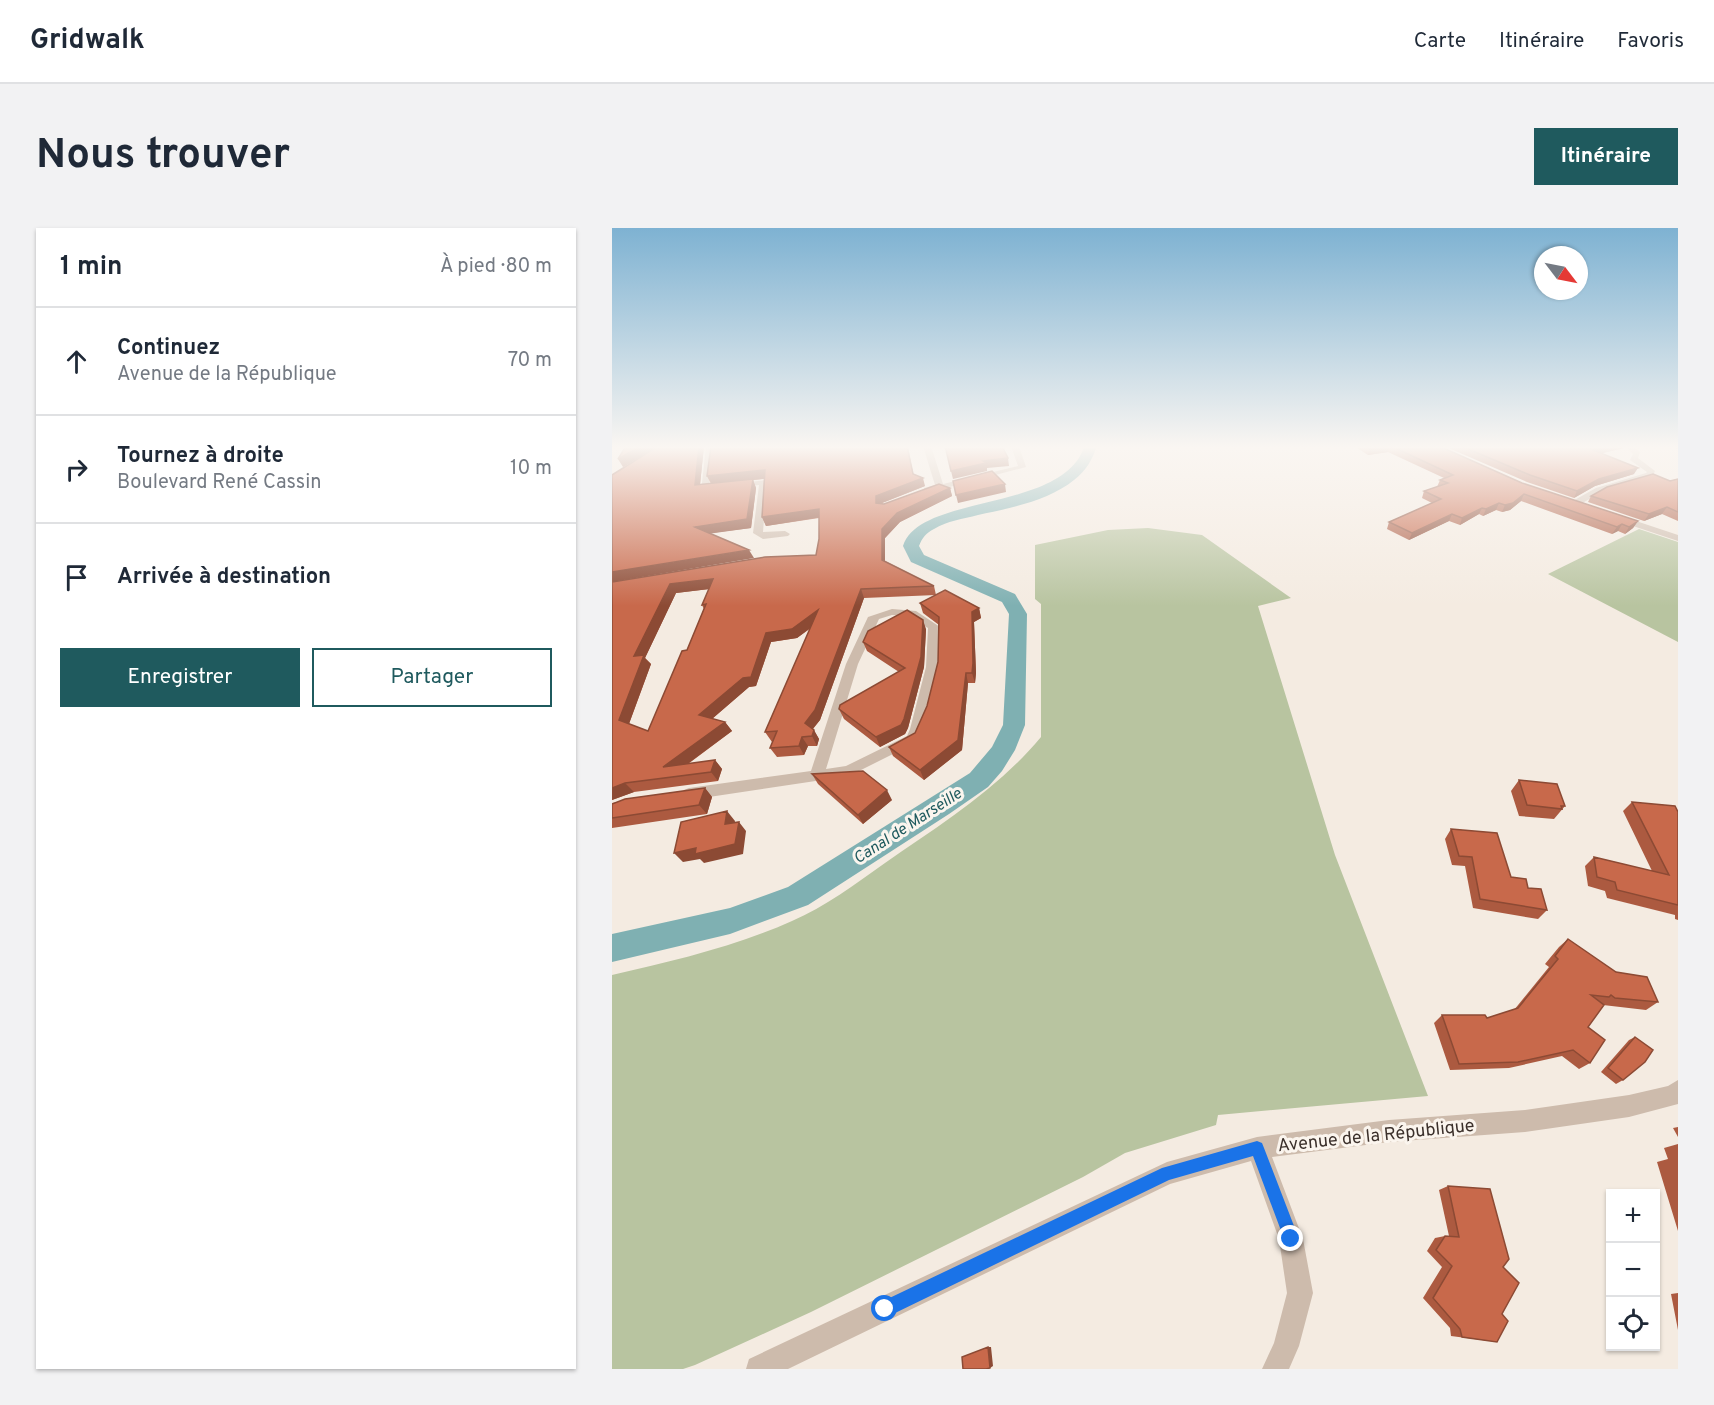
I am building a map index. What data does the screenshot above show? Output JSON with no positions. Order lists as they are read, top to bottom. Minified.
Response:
{"streets":{"street":["Avenue de la République"]},"water":["Canal de Marseille"],"north":"bottom right","page":{"header":"Gridwalk","nav":["Carte","Itinéraire","Favoris"],"buttons":["Itinéraire",["Enregistrer","Partager"]],"title":"Nous trouver","heading":["1 min","À pied · 80 m"],"list":[["Continuez","Avenue de la République","70 m"],["Tournez à droite","Boulevard René Cassin","10 m"],"Arrivée à destination"],"map_buttons":["+","−"]}}
